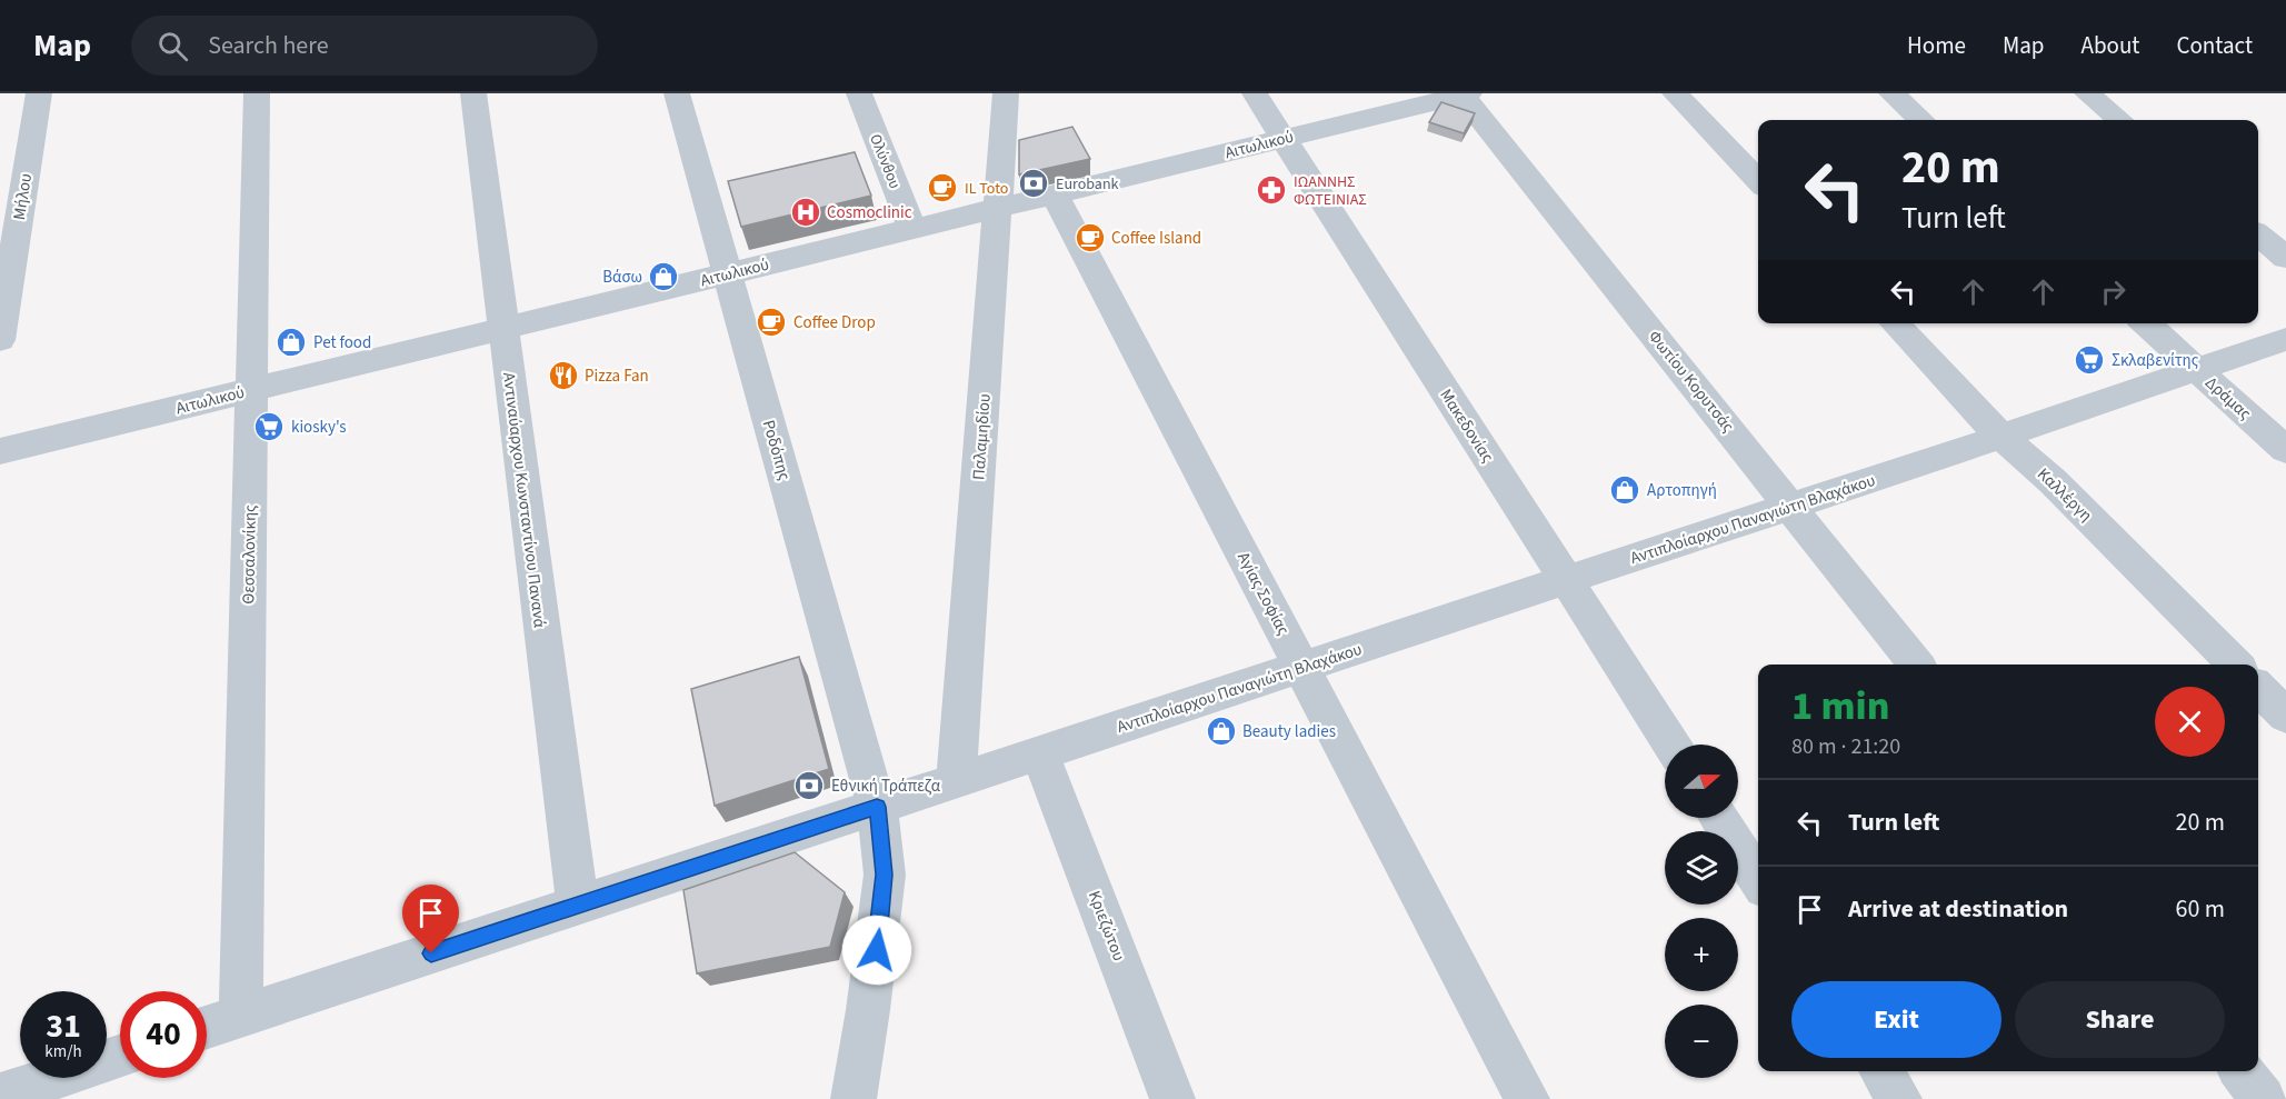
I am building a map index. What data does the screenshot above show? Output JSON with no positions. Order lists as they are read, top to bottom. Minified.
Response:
{"streets":{"street":["Αιτωλικού","Ολύνθου","Μήλου","Φωτίου Κορυτσάς","Δράμας","Μακεδονίας","Παλαμηδίου","Ροδόπης","Καλλέργη","Αντιναύαρχου Κωνσταντίνου Πανανά","Αντιπλοίαρχου Παναγιώτη Βλαχάκου","Θεσσαλονίκης","Αγίας Σοφίας","Κριεζώτου"]},"crossings":[["Αιτωλικού","Ολύνθου"],["Αιτωλικού","Φωτίου Κορυτσάς"],["Αιτωλικού","Μακεδονίας"],["Αιτωλικού","Παλαμηδίου"],["Αιτωλικού","Ροδόπης"],["Αιτωλικού","Αντιναύαρχου Κωνσταντίνου Πανανά"],["Αιτωλικού","Θεσσαλονίκης"],["Αιτωλικού","Αγίας Σοφίας"],["Φωτίου Κορυτσάς","Αντιπλοίαρχου Παναγιώτη Βλαχάκου"],["Δράμας","Αντιπλοίαρχου Παναγιώτη Βλαχάκου"],["Μακεδονίας","Αντιπλοίαρχου Παναγιώτη Βλαχάκου"],["Παλαμηδίου","Αντιπλοίαρχου Παναγιώτη Βλαχάκου"],["Ροδόπης","Αντιπλοίαρχου Παναγιώτη Βλαχάκου"],["Καλλέργη","Αντιπλοίαρχου Παναγιώτη Βλαχάκου"],["Αντιναύαρχου Κωνσταντίνου Πανανά","Αντιπλοίαρχου Παναγιώτη Βλαχάκου"],["Αντιπλοίαρχου Παναγιώτη Βλαχάκου","Θεσσαλονίκης"],["Αντιπλοίαρχου Παναγιώτη Βλαχάκου","Αγίας Σοφίας"],["Αντιπλοίαρχου Παναγιώτη Βλαχάκου","Κριεζώτου"]],"places":{"bank":["Eurobank","Εθνική Τράπεζα"],"cafe":["IL Toto","Coffee Island","Coffee Drop"],"pharmacy":["ΙΩΑΝΝΗΣ ΦΩΤΕΙΝΙΑΣ"],"hospital":["Cosmoclinic"],"shop":["Βάσω","Pet food","Αρτοπηγή","Beauty ladies"],"supermarket":["Σκλαβενίτης","kiosky's"],"restaurant":["Pizza Fan"]},"north":"right","page":{"header":"Map","search":"Search here","nav":["Home","Map","About","Contact"],"turn":["20 m","Turn left"],"heading":["1 min","80 m · 21:20"],"map_buttons":["+","−"],"list":[{"name":"Turn left","value":"20 m"},{"name":"Arrive at destination","value":"60 m"}],"buttons":["Exit","Share"],"speed":"31 km/h","limit":"40"}}
